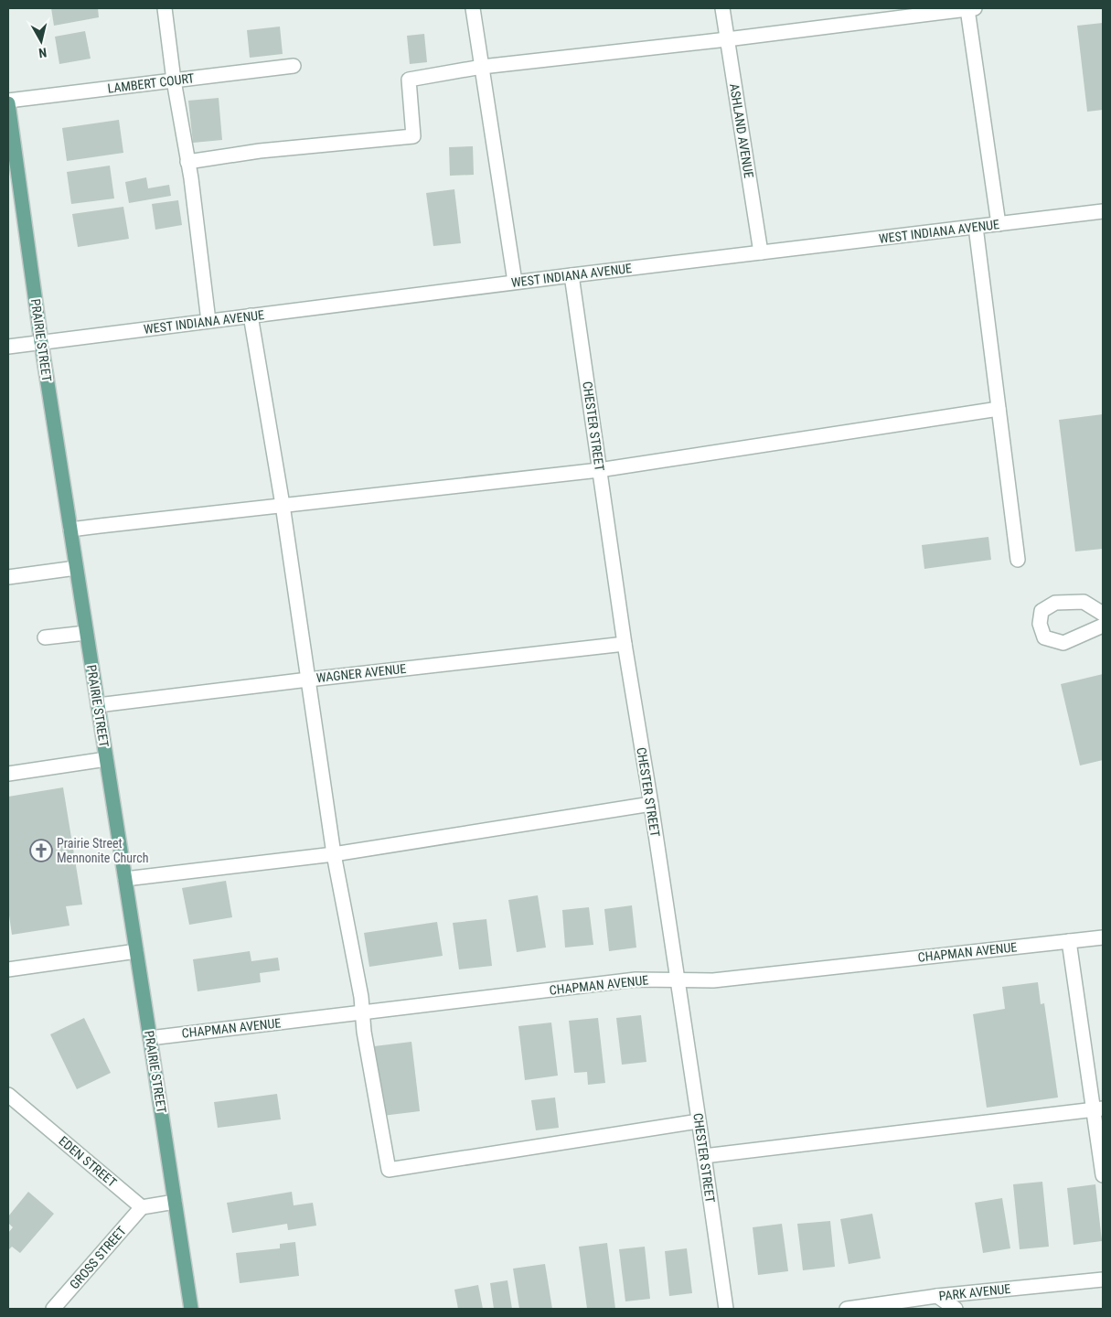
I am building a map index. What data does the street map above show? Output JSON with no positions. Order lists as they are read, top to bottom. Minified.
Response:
{"streets":{"main road":["PRAIRIE STREET"],"street":["LAMBERT COURT","ASHLAND AVENUE","WEST INDIANA AVENUE","CHESTER STREET","WAGNER AVENUE","CHAPMAN AVENUE","EDEN STREET","GROSS STREET","PARK AVENUE"]},"crossings":[["LAMBERT COURT","PRAIRIE STREET"],["ASHLAND AVENUE","WEST INDIANA AVENUE"],["WEST INDIANA AVENUE","PRAIRIE STREET"],["WEST INDIANA AVENUE","CHESTER STREET"],["PRAIRIE STREET","WAGNER AVENUE"],["PRAIRIE STREET","CHAPMAN AVENUE"],["CHESTER STREET","WAGNER AVENUE"],["CHESTER STREET","CHAPMAN AVENUE"],["EDEN STREET","GROSS STREET"]],"places":{"church":["Prairie Street Mennonite Church"]},"north":"bottom"}
